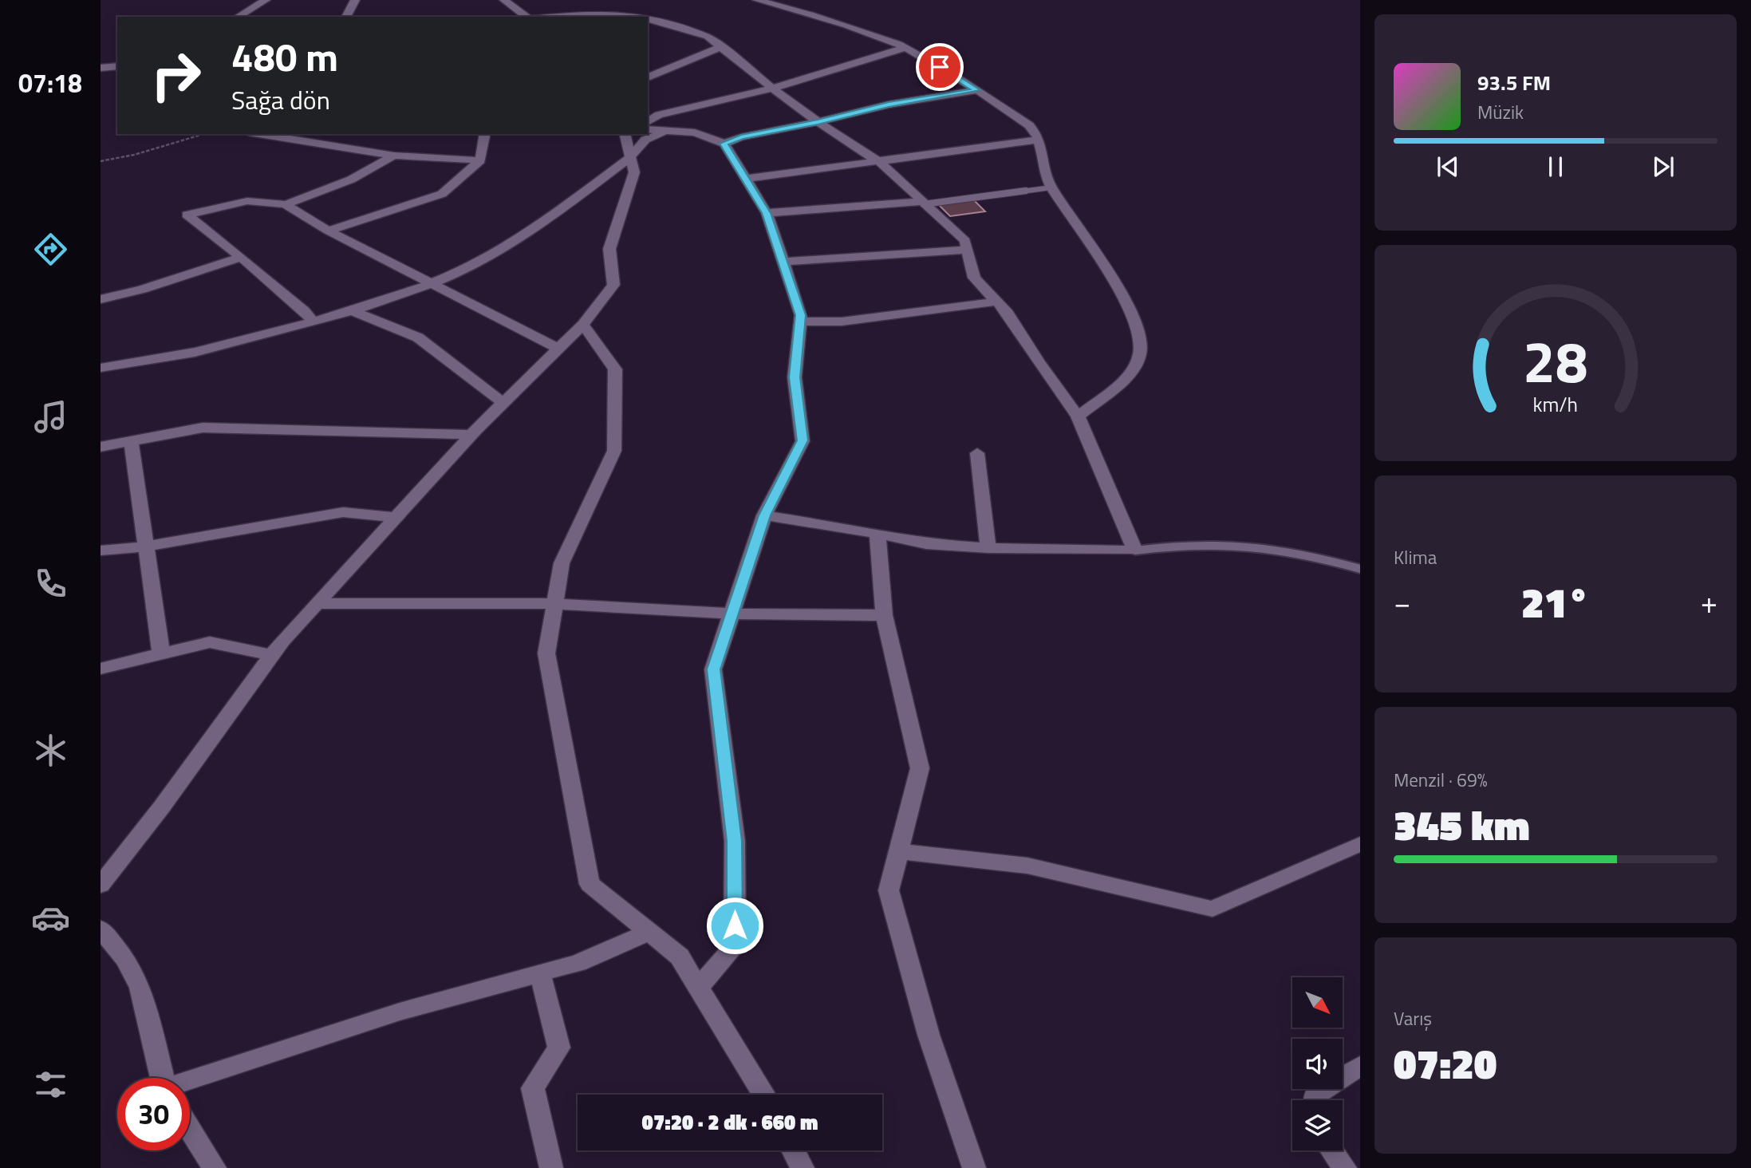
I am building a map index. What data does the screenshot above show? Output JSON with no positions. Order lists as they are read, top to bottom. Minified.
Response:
{"north":"bottom right","page":{"tabs":"07:18","turn":["480 m","Sağa dön"],"song":["93.5 FM","Müzik"],"tile":["Klima",["Menzil · 69%","345 km"],["Varış","07:20"]],"heat":["−","21°","+"],"limit":"30","trip":"07:20 · 2 dk · 660 m","gauge":["28","km/h"]}}
